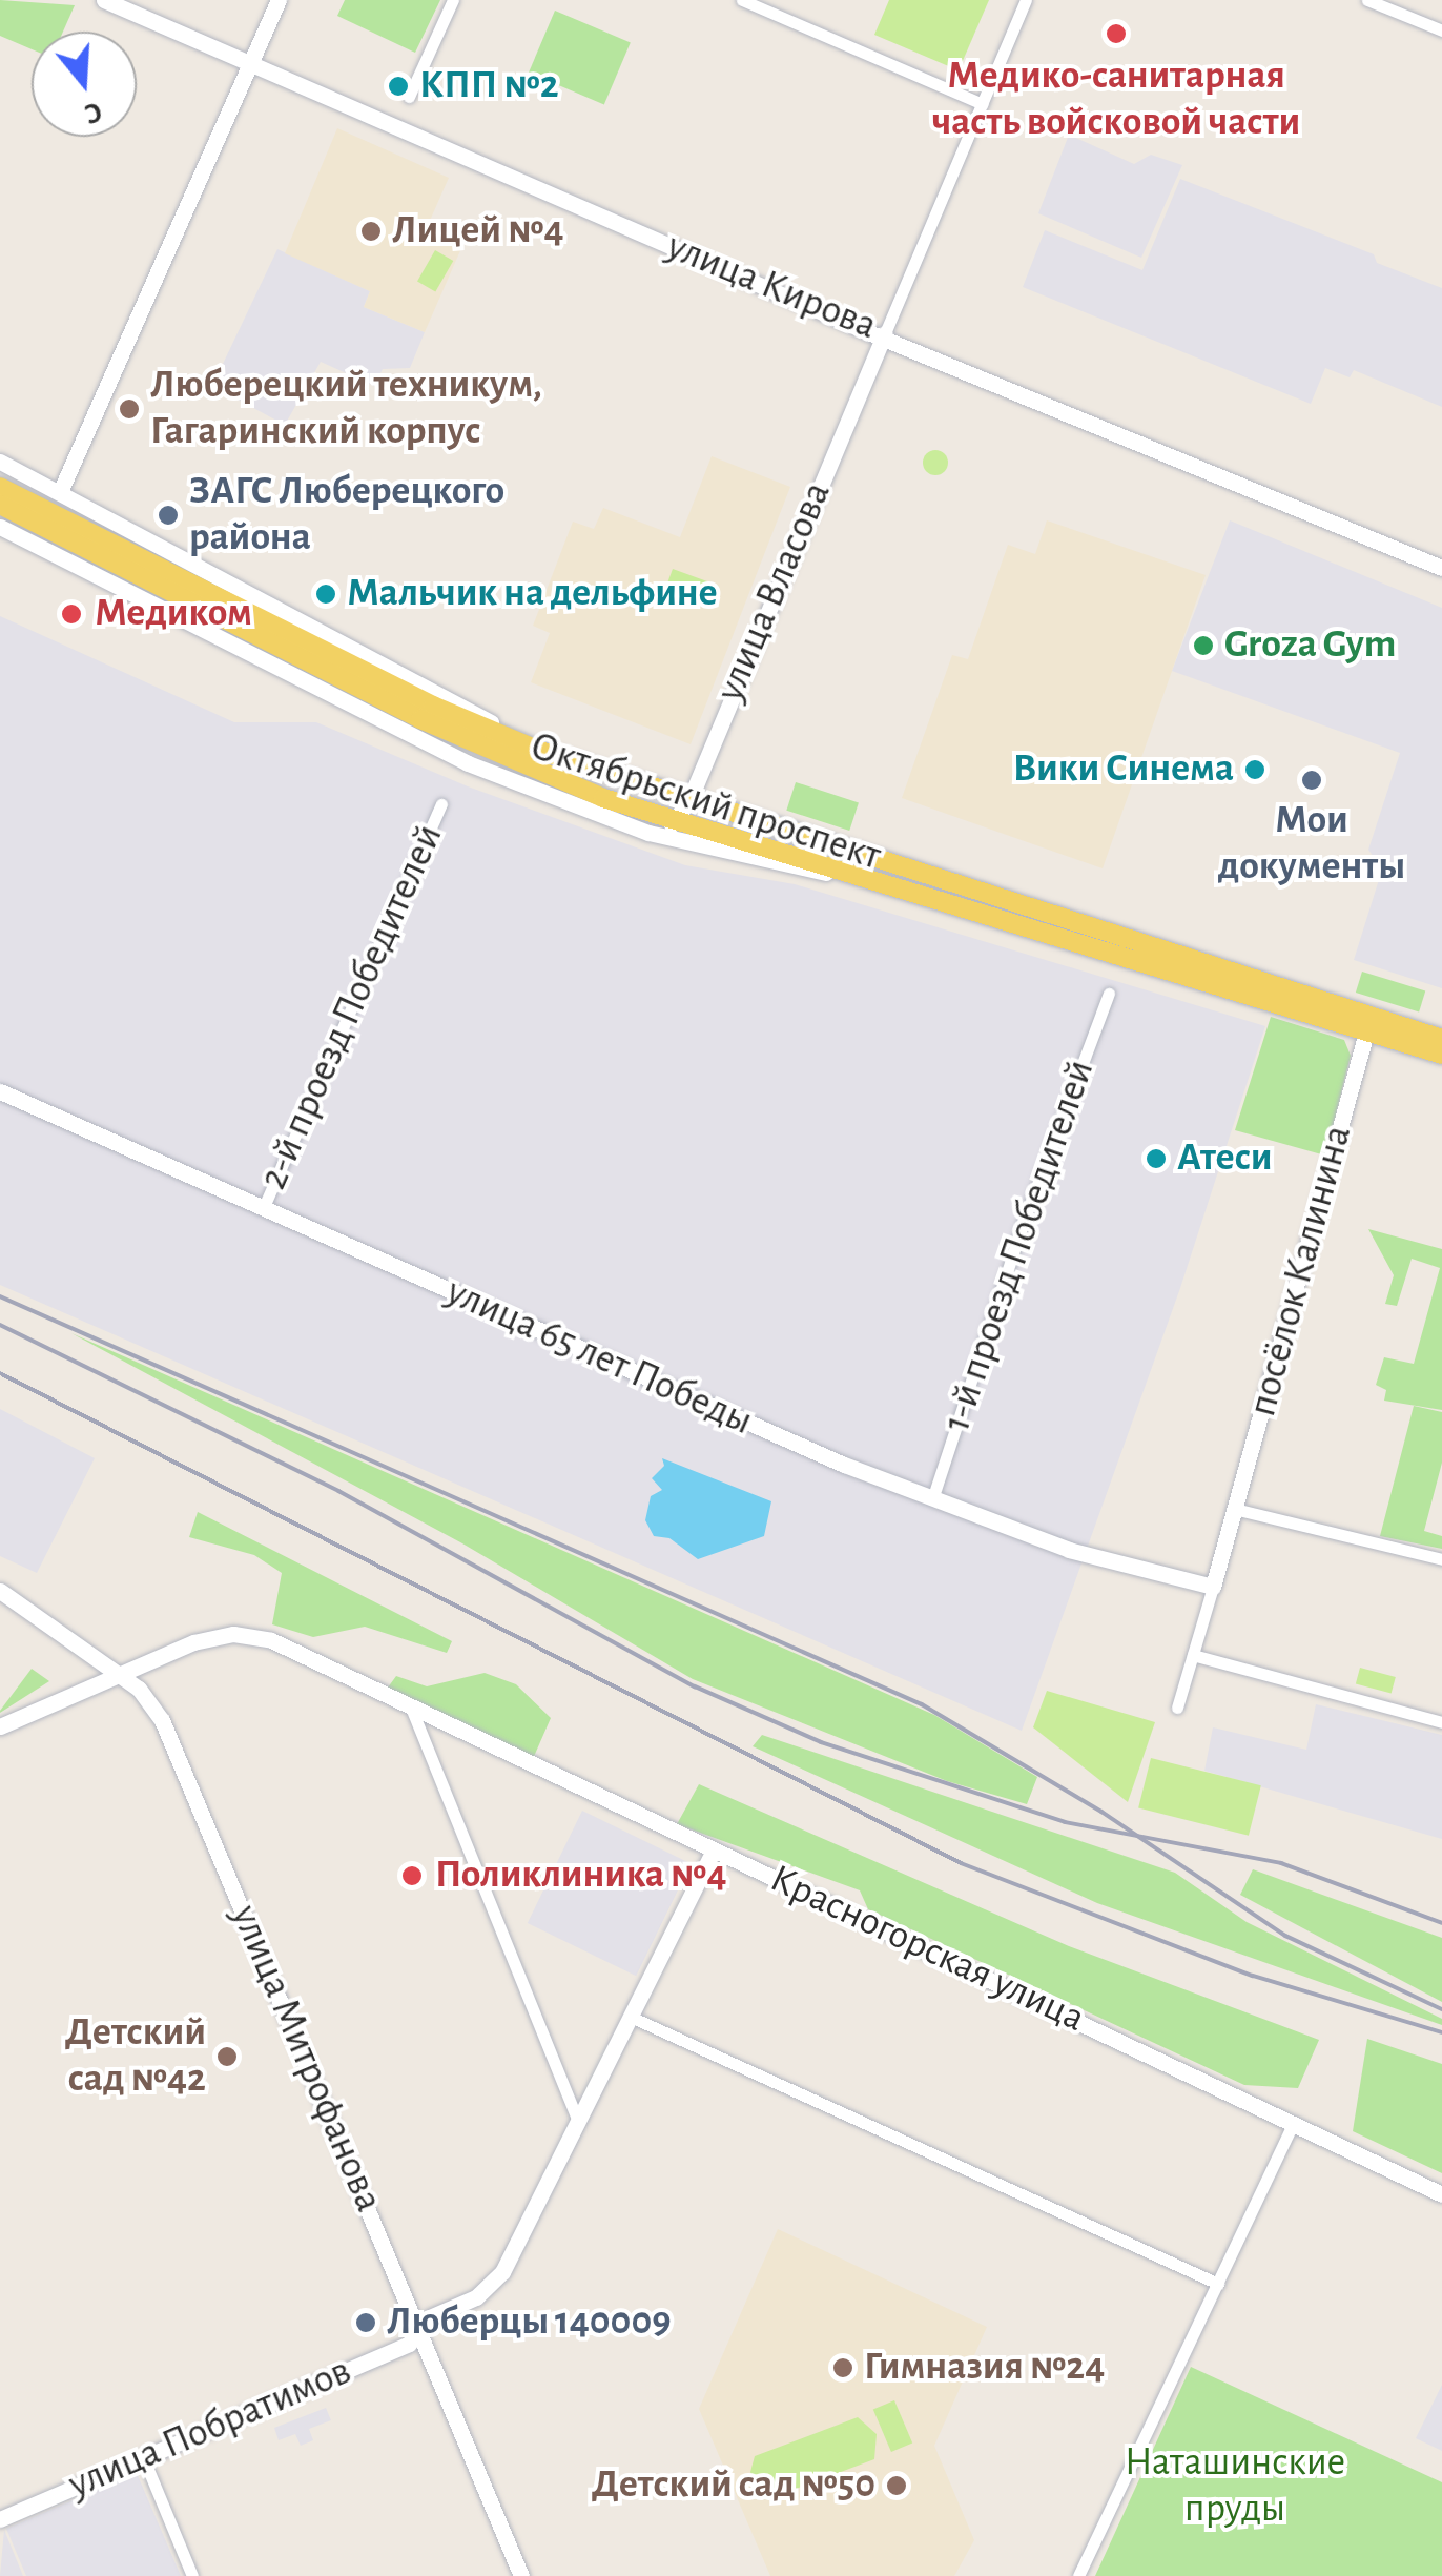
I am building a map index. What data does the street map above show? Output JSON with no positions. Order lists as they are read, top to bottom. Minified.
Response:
{"streets":{"main road":["Октябрьский проспект"],"street":["улица Кирова","улица Власова","2-й проезд Победителей","1-й проезд Победителей","посёлок Калинина","улица 65 лет Победы","Красногорская улица","улица Митрофанова","улица Побратимов"]},"crossings":[["улица Кирова","улица Власова"],["улица Власова","Октябрьский проспект"],["Октябрьский проспект","посёлок Калинина"],["2-й проезд Победителей","улица 65 лет Победы"],["1-й проезд Победителей","улица 65 лет Победы"],["посёлок Калинина","улица 65 лет Победы"],["Красногорская улица","улица Митрофанова"],["Красногорская улица","улица Побратимов"],["улица Митрофанова","улица Побратимов"]],"parks":["Наташинские пруды"],"places":["Медико-санитарная часть войсковой части","КПП №2","Лицей №4","Люберецкий техникум, Гагаринский корпус","ЗАГС Люберецкого района","Мальчик на дельфине","Медиком","Groza Gym","Вики Синема","Мои документы","Атеси","Поликлиника №4","Детский сад №42","Люберцы 140009","Гимназия №24","Детский сад №50"],"north":"bottom"}
